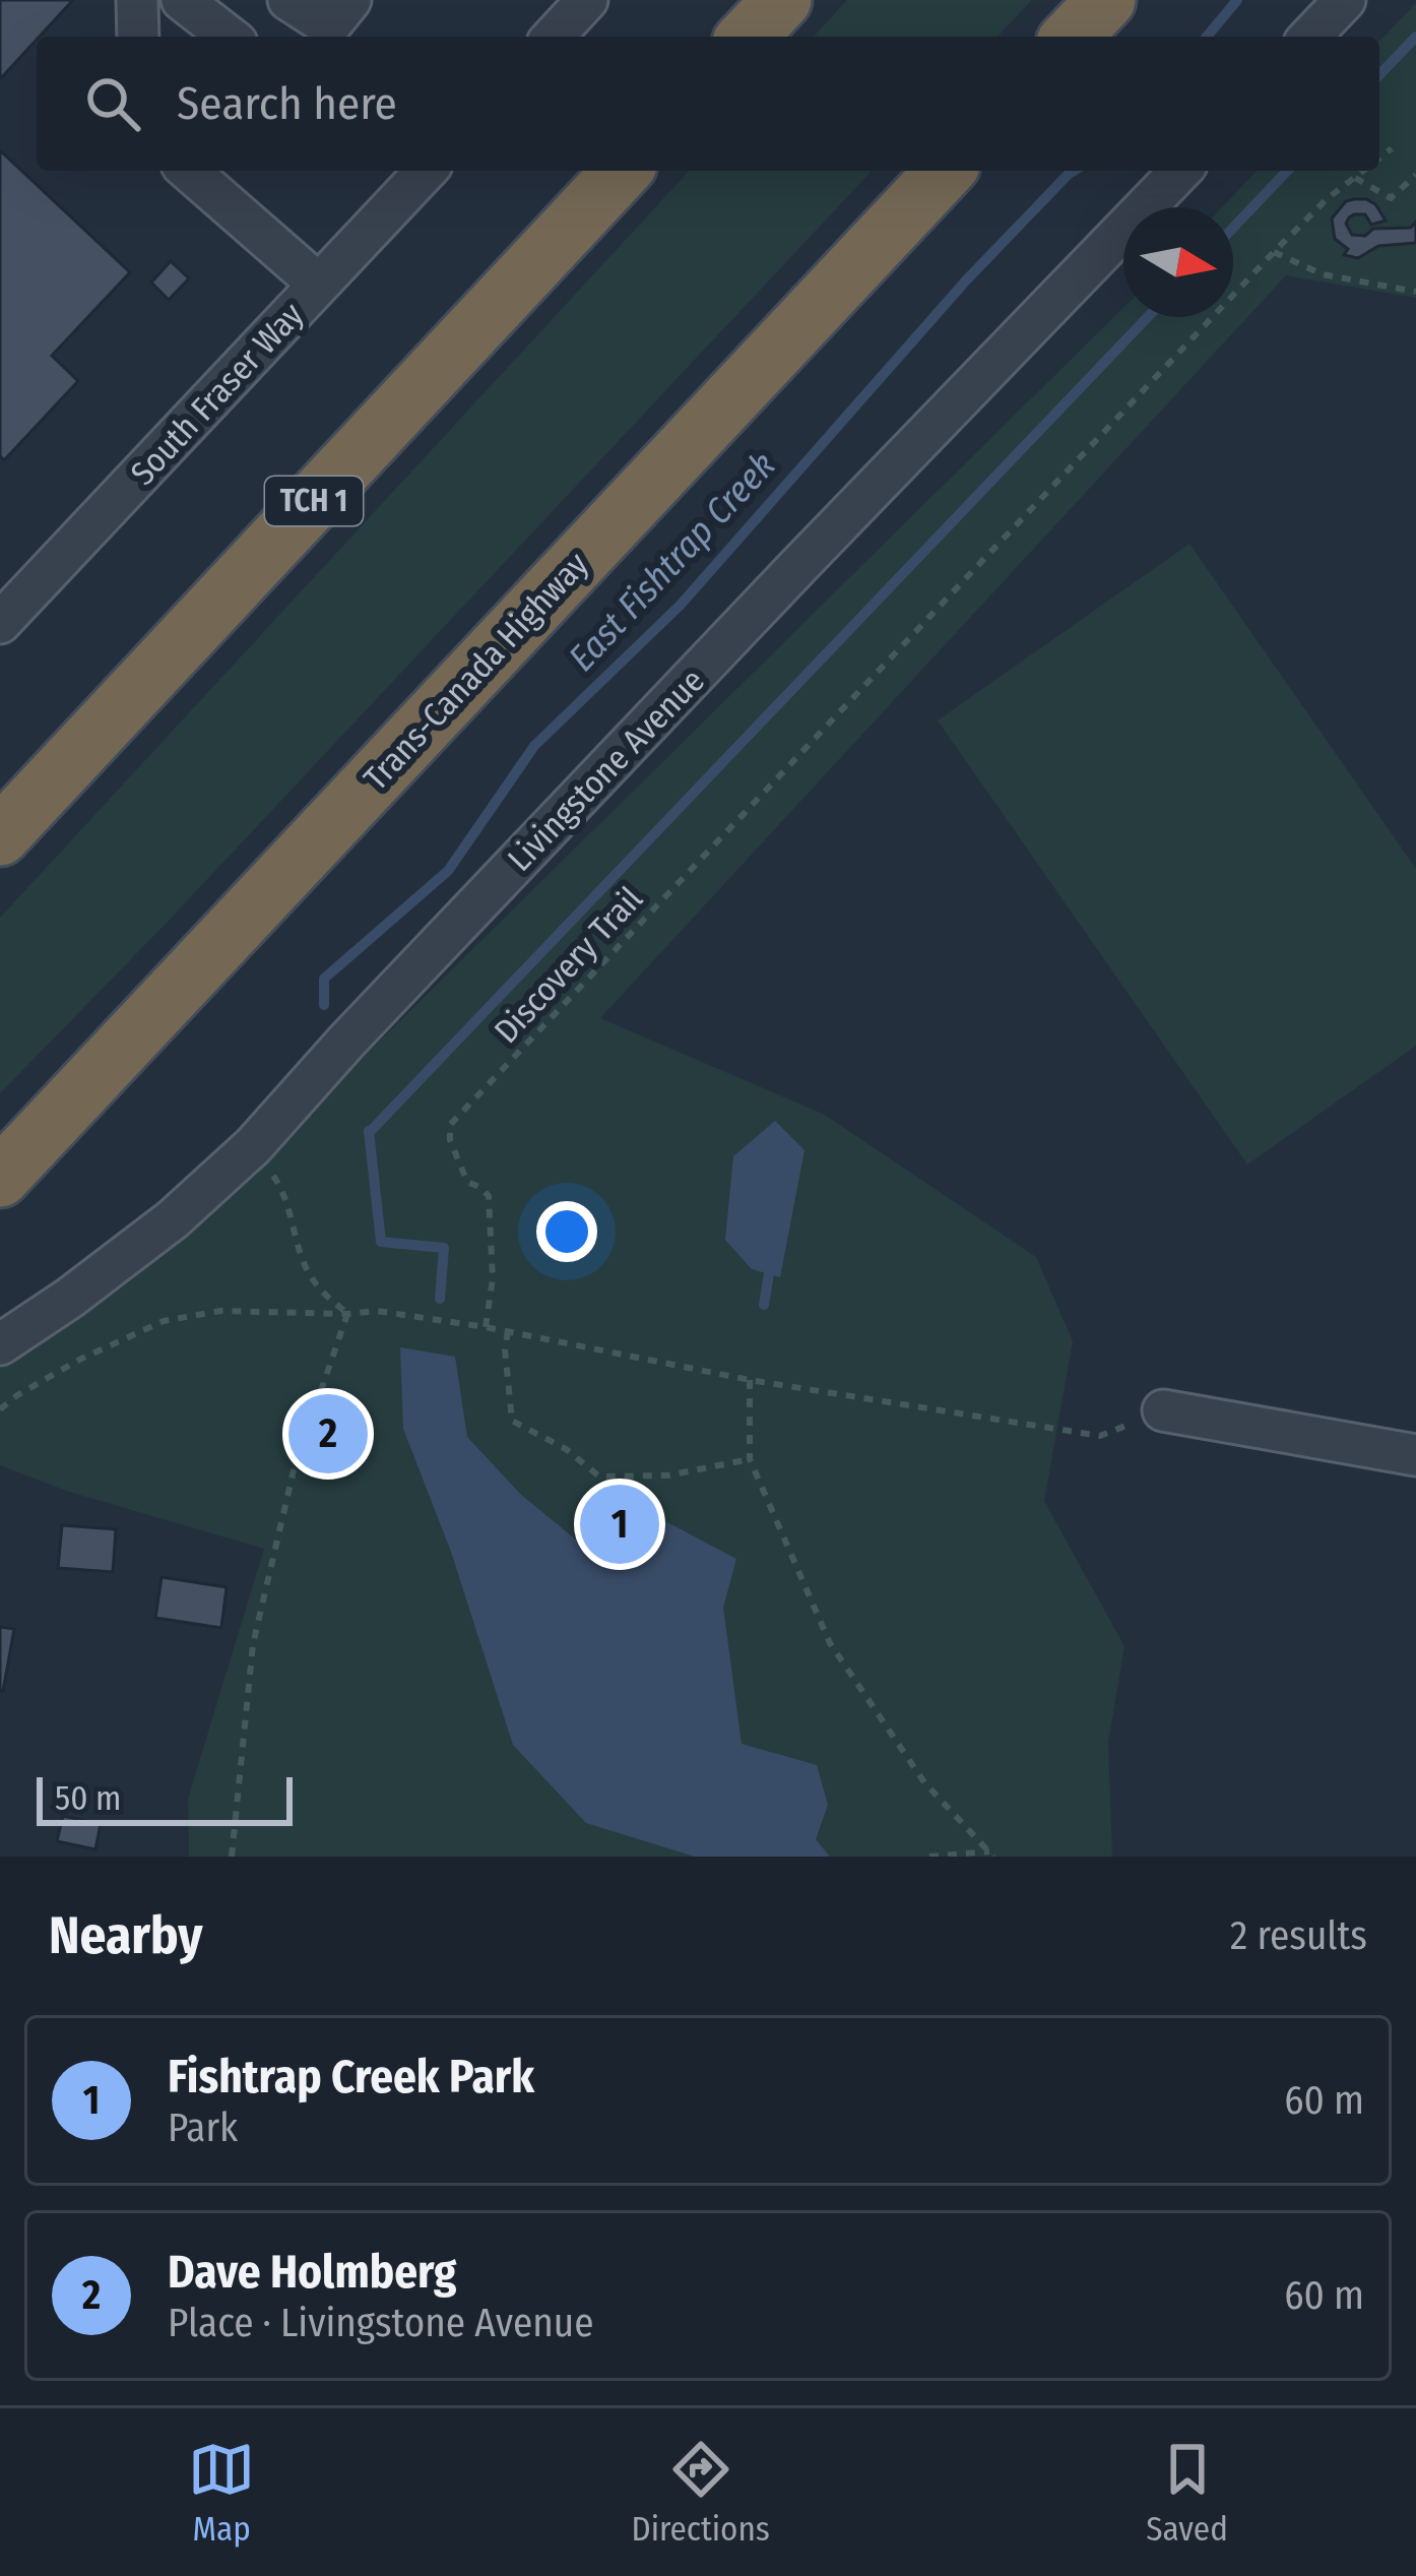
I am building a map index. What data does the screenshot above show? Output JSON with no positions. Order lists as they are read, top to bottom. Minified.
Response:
{"streets":{"highway":["TCH 1","Trans-Canada Highway"],"street":["South Fraser Way","Livingstone Avenue"],"path":["Discovery Trail"]},"water":["East Fishtrap Creek"],"scale_bar":"50 m","north":"right","page":{"search":"Search here","pins":["2","1"],"scale":"50 m","heading":["Nearby","2 results"],"list":[{"mark":"1","name":"Fishtrap Creek Park","note":"Park","value":"60 m"},{"mark":"2","name":"Dave Holmberg","note":"Place · Livingstone Avenue","value":"60 m"}],"nav":["Map","Directions","Saved"]}}
